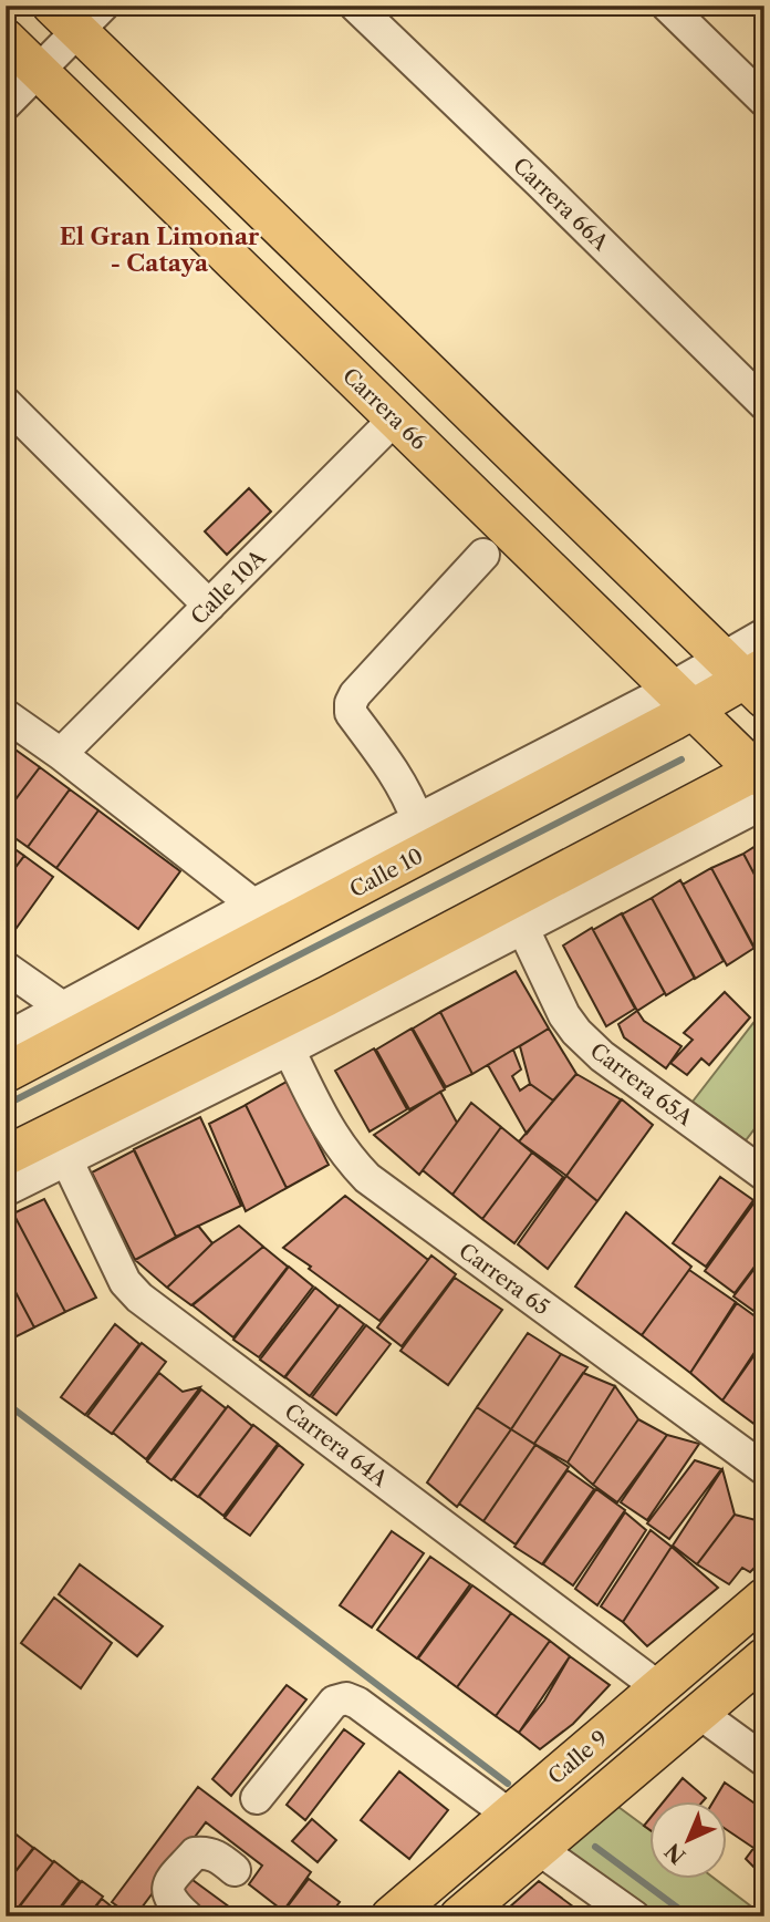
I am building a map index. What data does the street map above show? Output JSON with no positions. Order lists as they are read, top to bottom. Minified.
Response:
{"streets":{"main road":["Carrera 66","Calle 10","Calle 9"],"street":["Carrera 66A","Calle 10A","Carrera 65A","Carrera 65","Carrera 64A"]},"crossings":[["Carrera 66","Calle 10A"],["Carrera 66","Calle 10"],["Carrera 64A","Calle 9"]],"districts":["El Gran Limonar - Cataya"],"north":"bottom left"}
